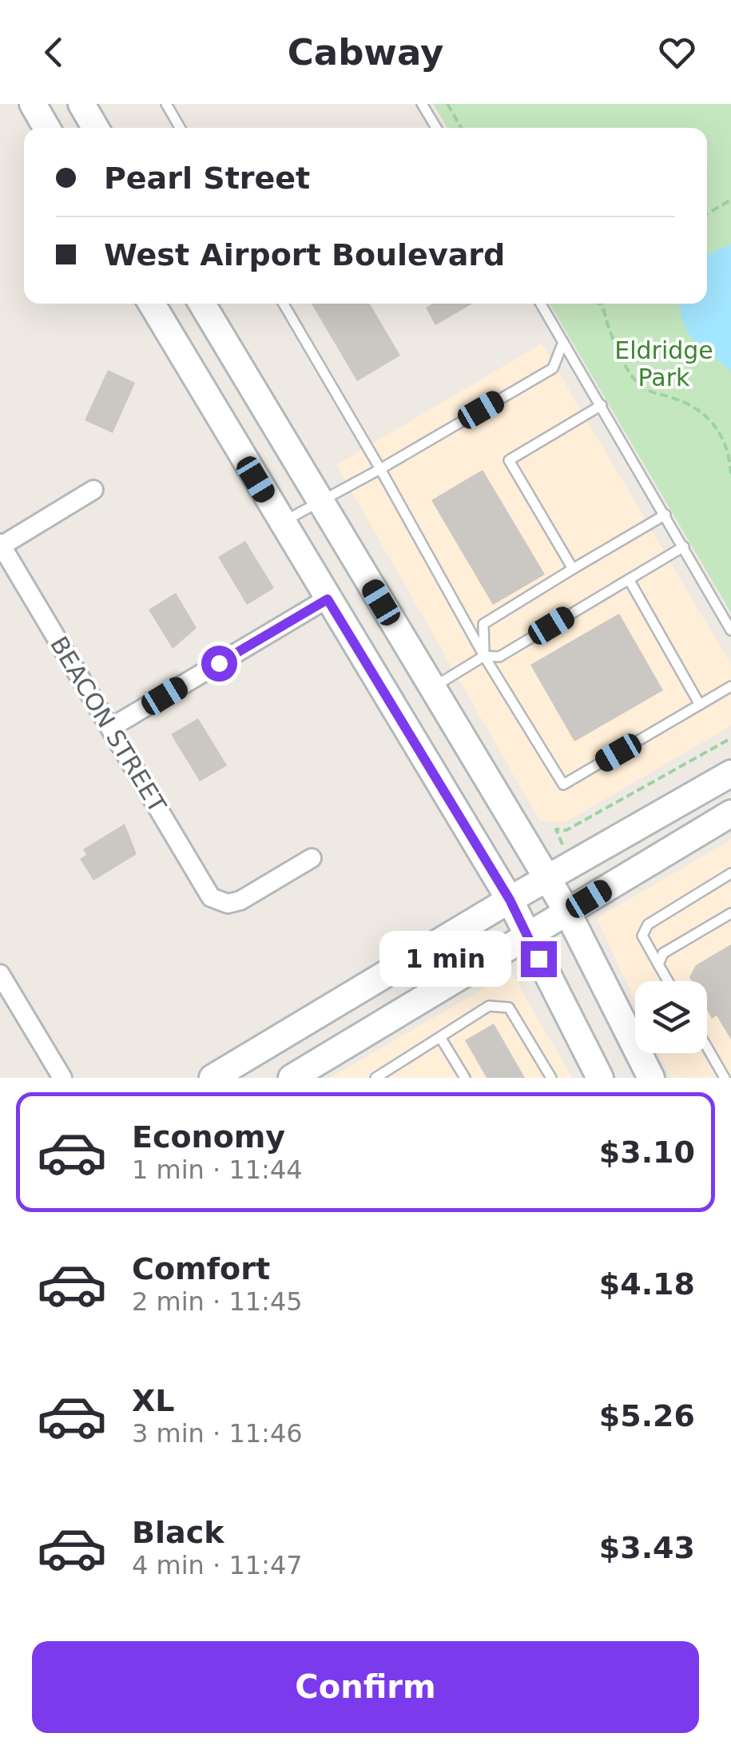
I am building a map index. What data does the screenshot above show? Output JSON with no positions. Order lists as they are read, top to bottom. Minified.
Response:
{"streets":{"street":["BEACON STREET"]},"parks":["Eldridge Park"],"page":{"header":"Cabway","banner":["Pearl Street","West Airport Boulevard"],"bubble":"1 min","list":[{"name":"Economy","note":"1 min · 11:44","value":"$3.10"},{"name":"Comfort","note":"2 min · 11:45","value":"$4.18"},{"name":"XL","note":"3 min · 11:46","value":"$5.26"},{"name":"Black","note":"4 min · 11:47","value":"$3.43"}],"buttons":"Confirm"}}
